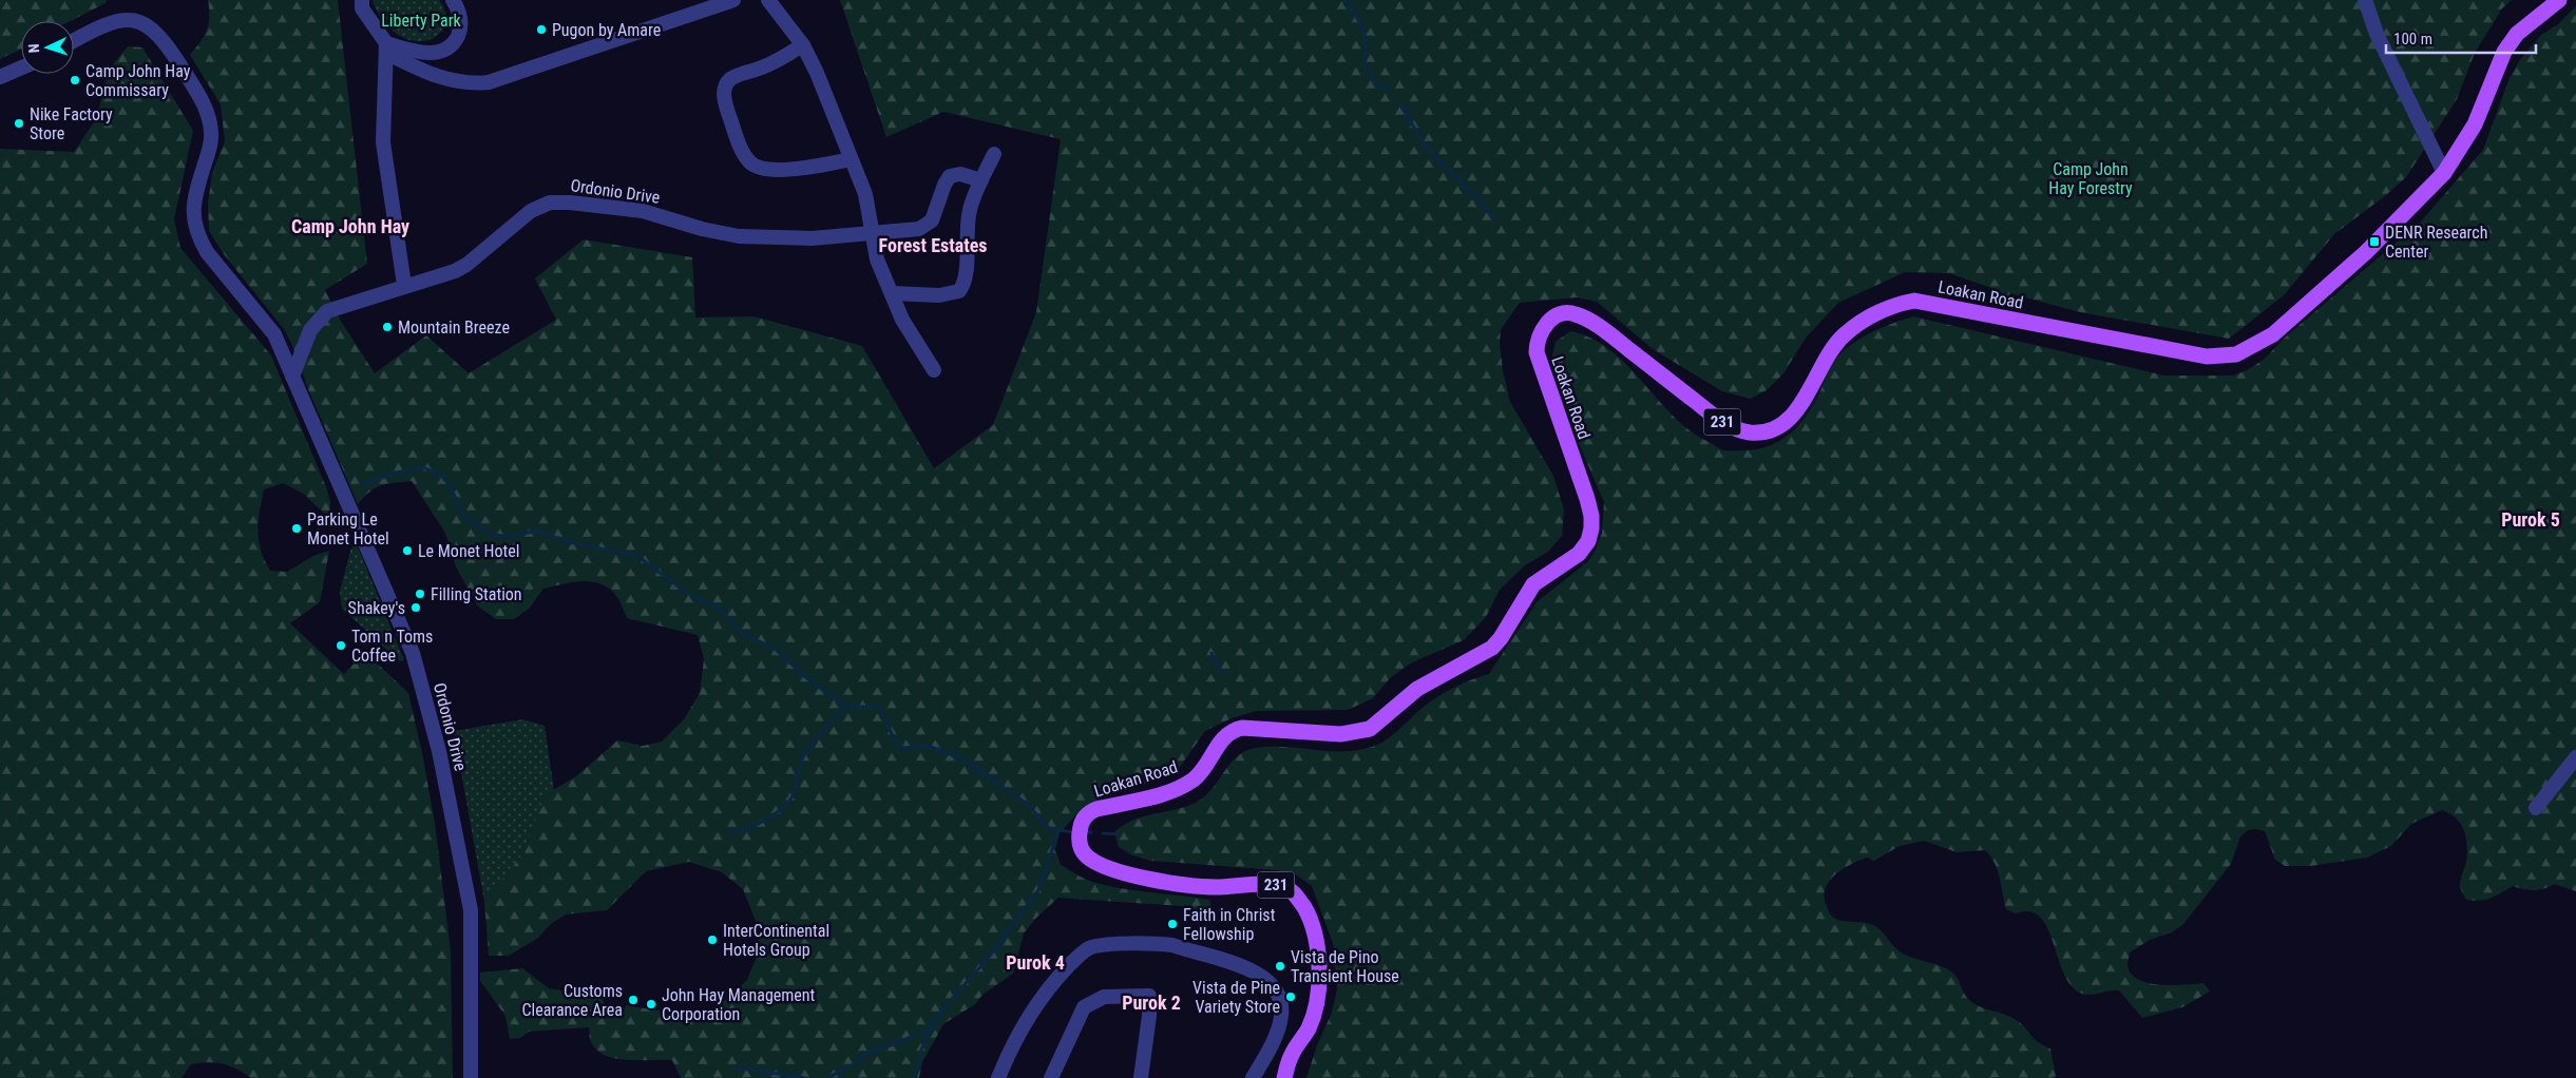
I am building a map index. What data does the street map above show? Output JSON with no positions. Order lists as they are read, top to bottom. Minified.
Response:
{"streets":{"main road":["Loakan Road","231"],"street":["Ordonio Drive"]},"districts":["Camp John Hay","Forest Estates","Purok 5","Purok 4","Purok 2"],"parks":["Liberty Park","Camp John Hay Forestry"],"places":{"other":["Pugon by Amare","Camp John Hay Commissary","Nike Factory Store","Mountain Breeze","Parking Le Monet Hotel","Le Monet Hotel","Filling Station","Shakey's","Tom n Toms Coffee","Faith in Christ Fellowship","InterContinental Hotels Group","Vista de Pino Transient House","Vista de Pine Variety Store","Customs Clearance Area","John Hay Management Corporation"],"transit":["DENR Research Center"]},"scale_bar":"100 m","north":"left"}
